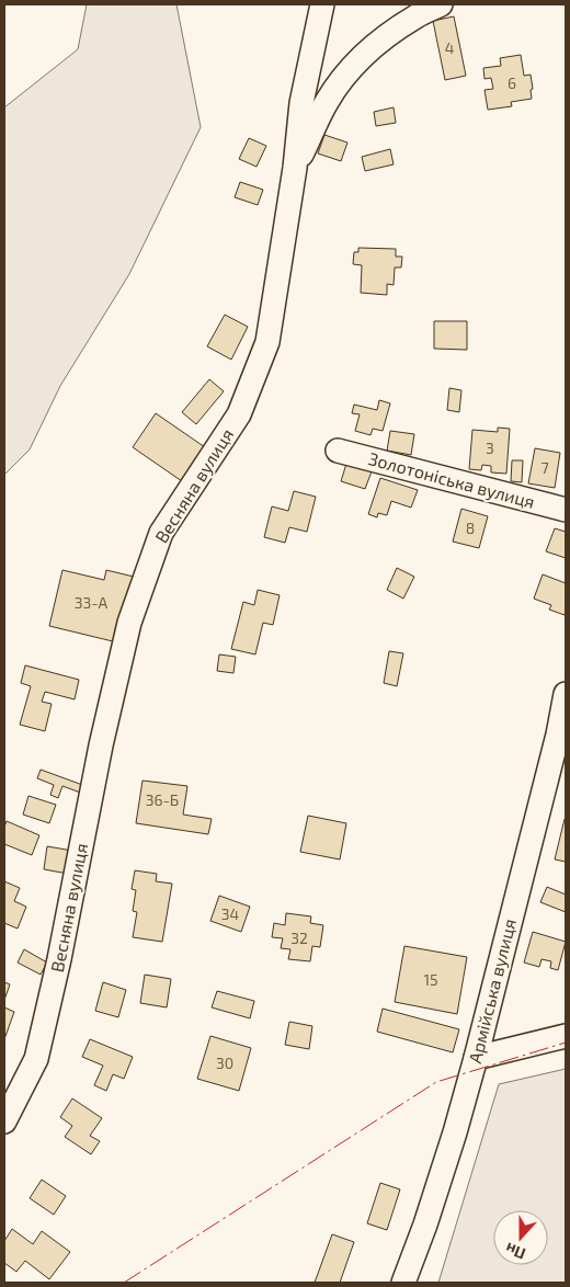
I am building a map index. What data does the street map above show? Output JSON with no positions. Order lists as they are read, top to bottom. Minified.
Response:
{"streets":{"street":["Золотоніська вулиця","Весняна вулиця","Армійська вулиця"]},"house_numbers":["4","6","3","7","8","33-А","36-Б","34","32","15","30"],"north":"bottom"}
